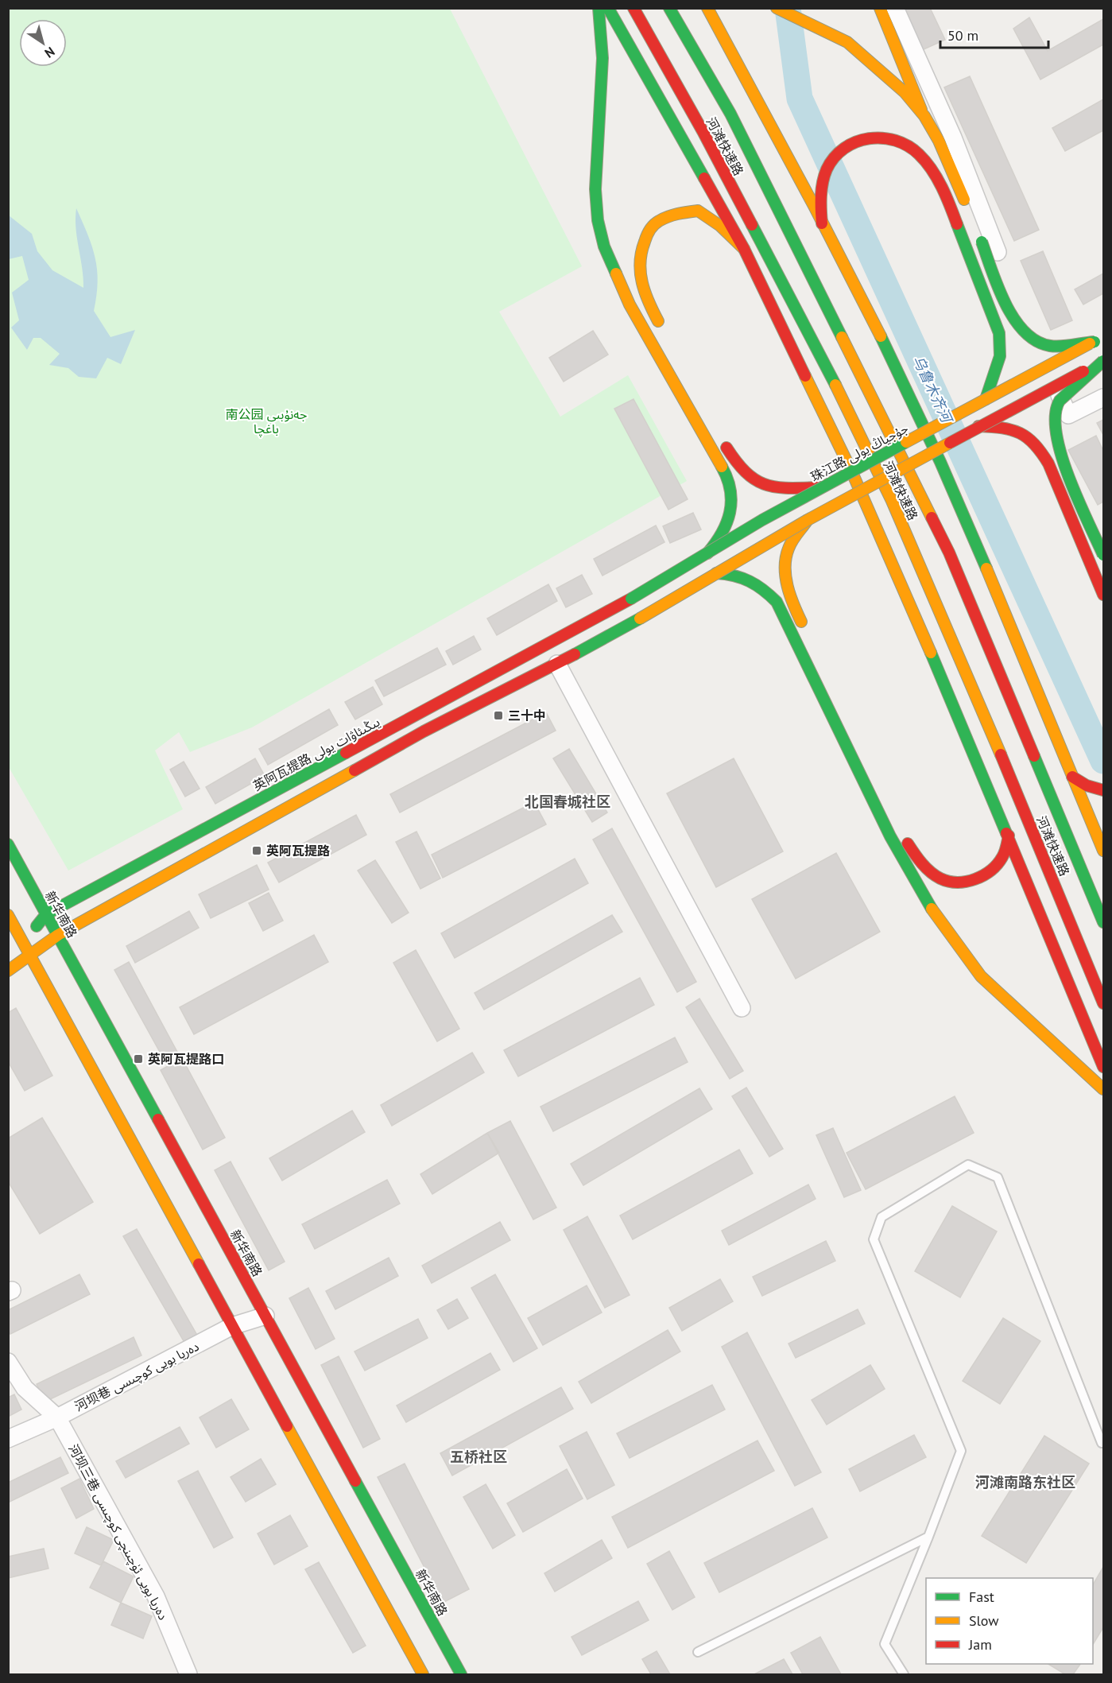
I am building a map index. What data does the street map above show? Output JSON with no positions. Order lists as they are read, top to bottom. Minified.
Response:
{"streets":{"main road":["河滩快速路","珠江路 جۇجياڭ يولى","英阿瓦提路 يىڭىئاۋات يولى","新华南路"],"street":["河坝巷 دەريا بويى كوچىسى","河坝三巷 دەريا بويى ئۈچىنچى كوچىسى"]},"crossings":[["珠江路 جۇجياڭ يولى","英阿瓦提路 يىڭىئاۋات يولى"],["英阿瓦提路 يىڭىئاۋات يولى","新华南路"],["新华南路","河坝巷 دەريا بويى كوچىسى"],["河坝巷 دەريا بويى كوچىسى","河坝三巷 دەريا بويى ئۈچىنچى كوچىسى"]],"districts":["北国春城社区","五桥社区","河滩南路东社区"],"water":["乌鲁木齐河"],"parks":["南公园 جەنۇبىي باغچا"],"places":{"transit":["三十中","英阿瓦提路","英阿瓦提路口"]},"legend":["Fast","Slow","Jam"],"scale_bar":"50 m","north":"bottom right"}
